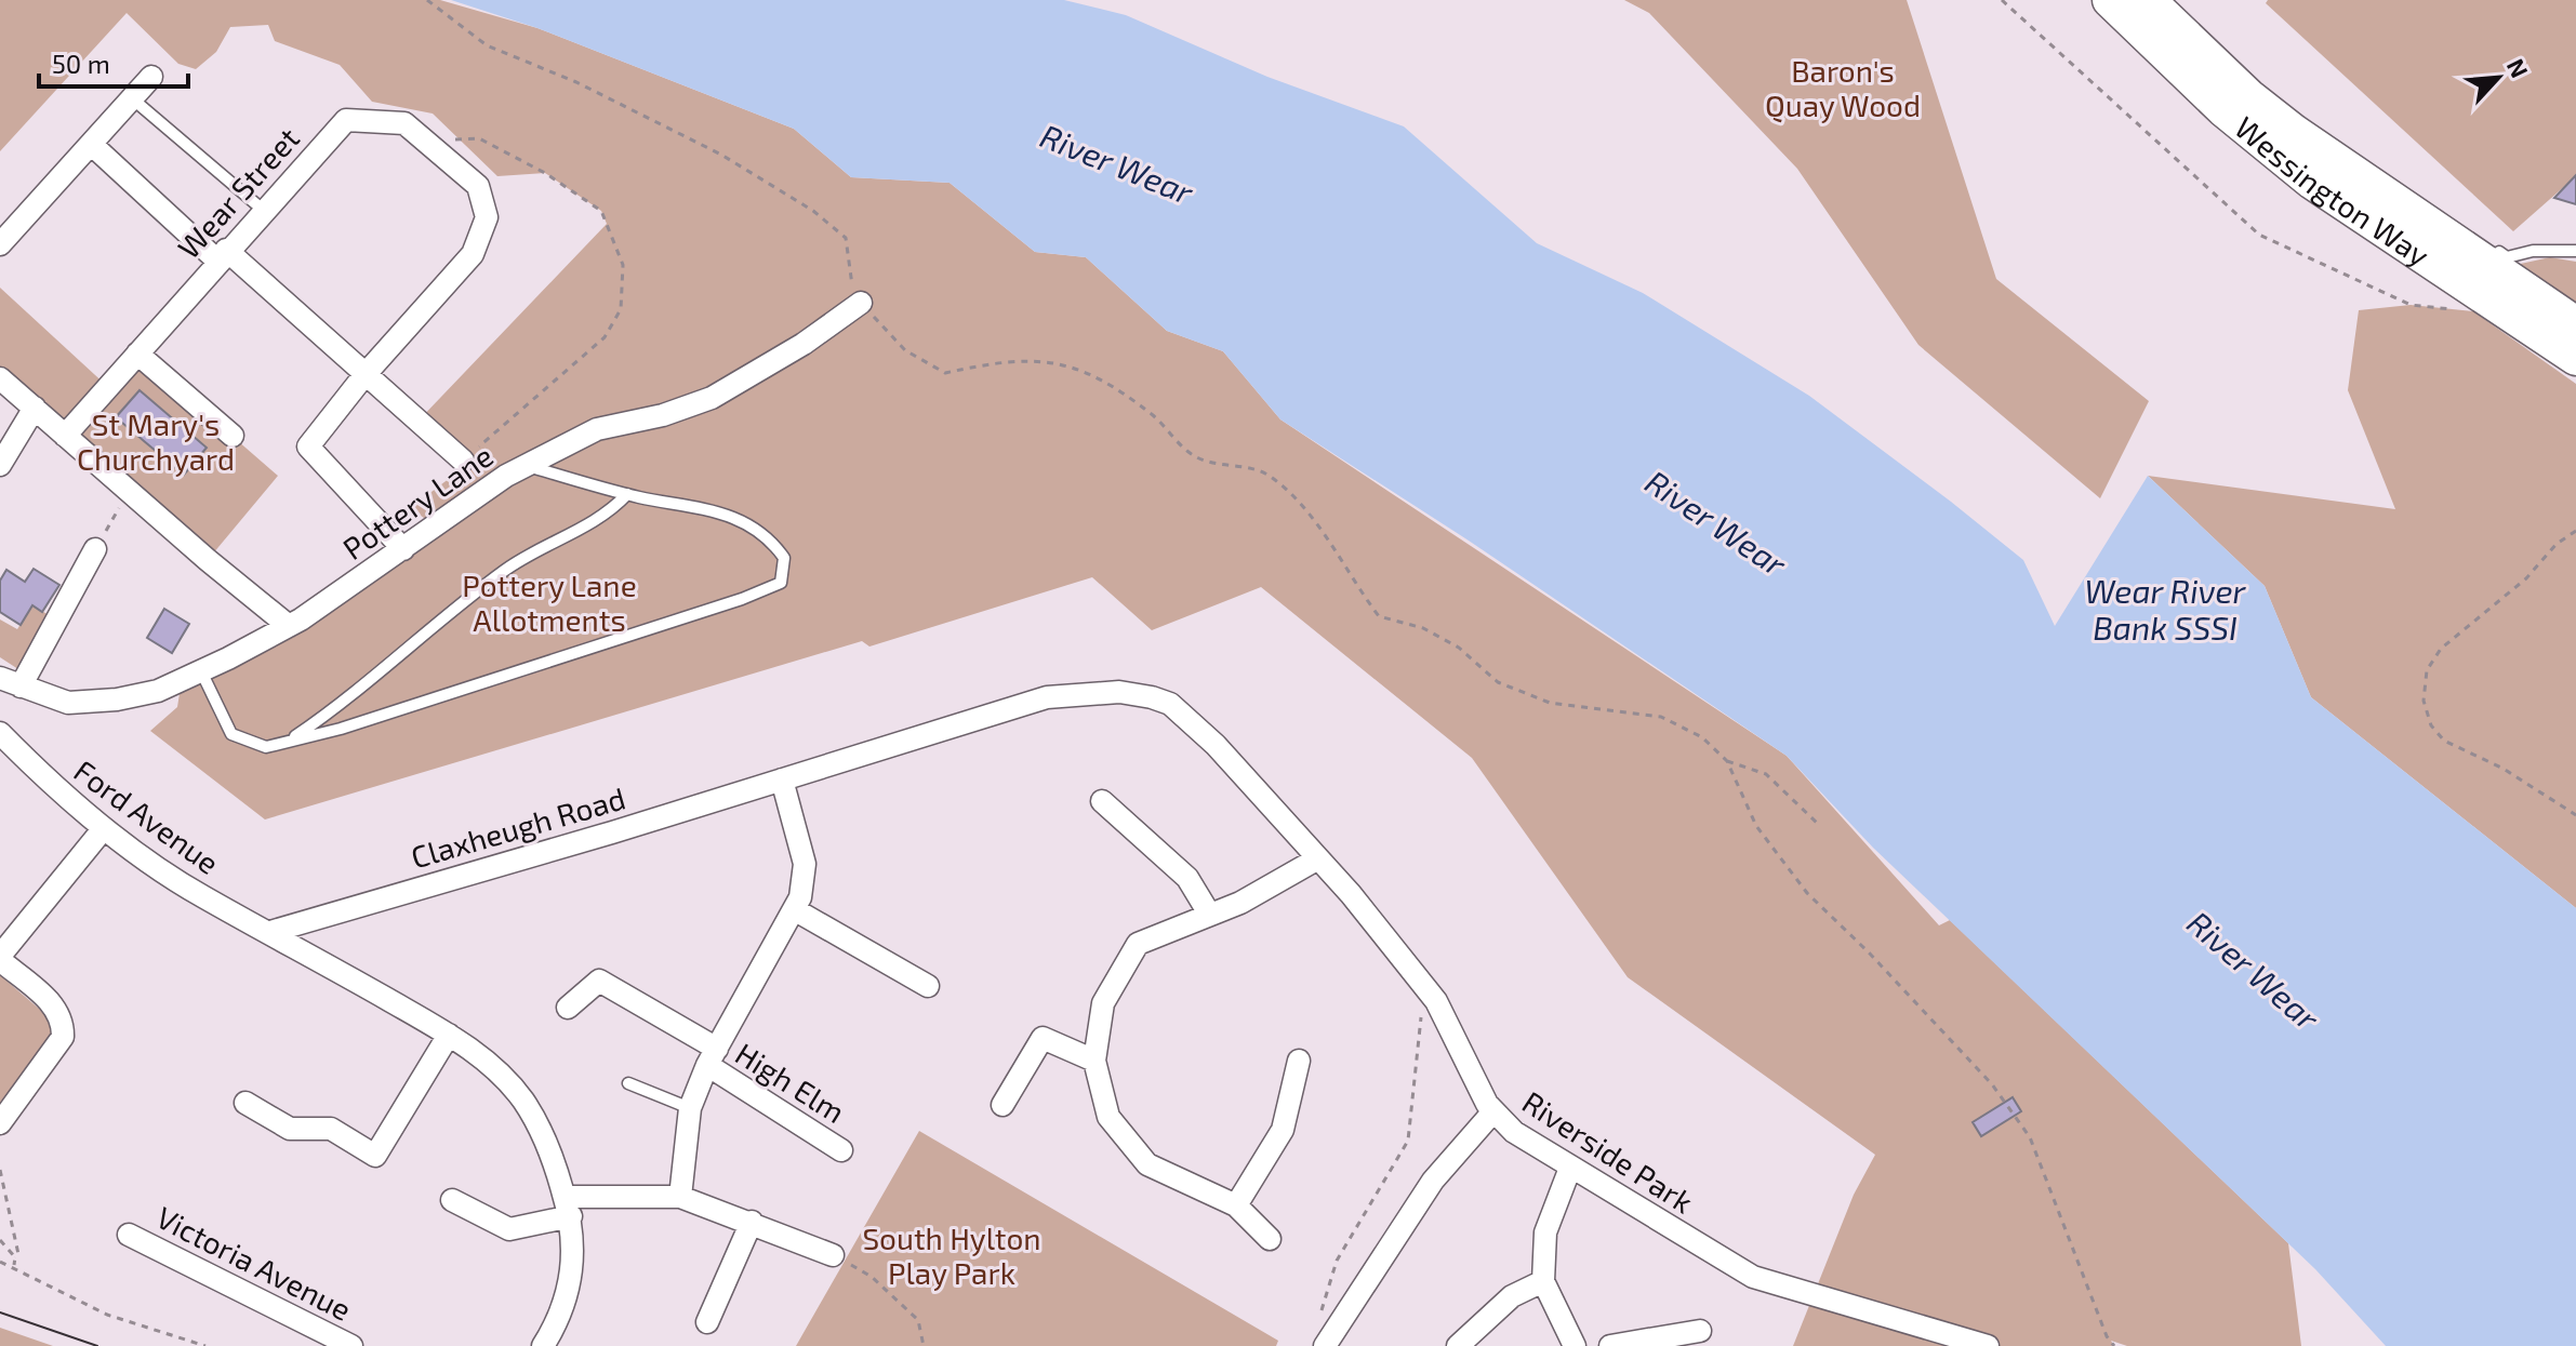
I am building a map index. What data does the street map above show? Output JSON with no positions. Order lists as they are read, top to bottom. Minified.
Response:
{"streets":{"highway":["Wessington Way"],"street":["Wear Street","Pottery Lane","Ford Avenue","Claxheugh Road","High Elm","Riverside Park","Victoria Avenue"]},"crossings":[["Wear Street","Pottery Lane"],["Ford Avenue","Claxheugh Road"],["Claxheugh Road","Riverside Park"]],"water":["River Wear","Wear River Bank SSSI"],"parks":["Baron's Quay Wood","St Mary's Churchyard","Pottery Lane Allotments","South Hylton Play Park"],"scale_bar":"50 m","north":"top right"}
